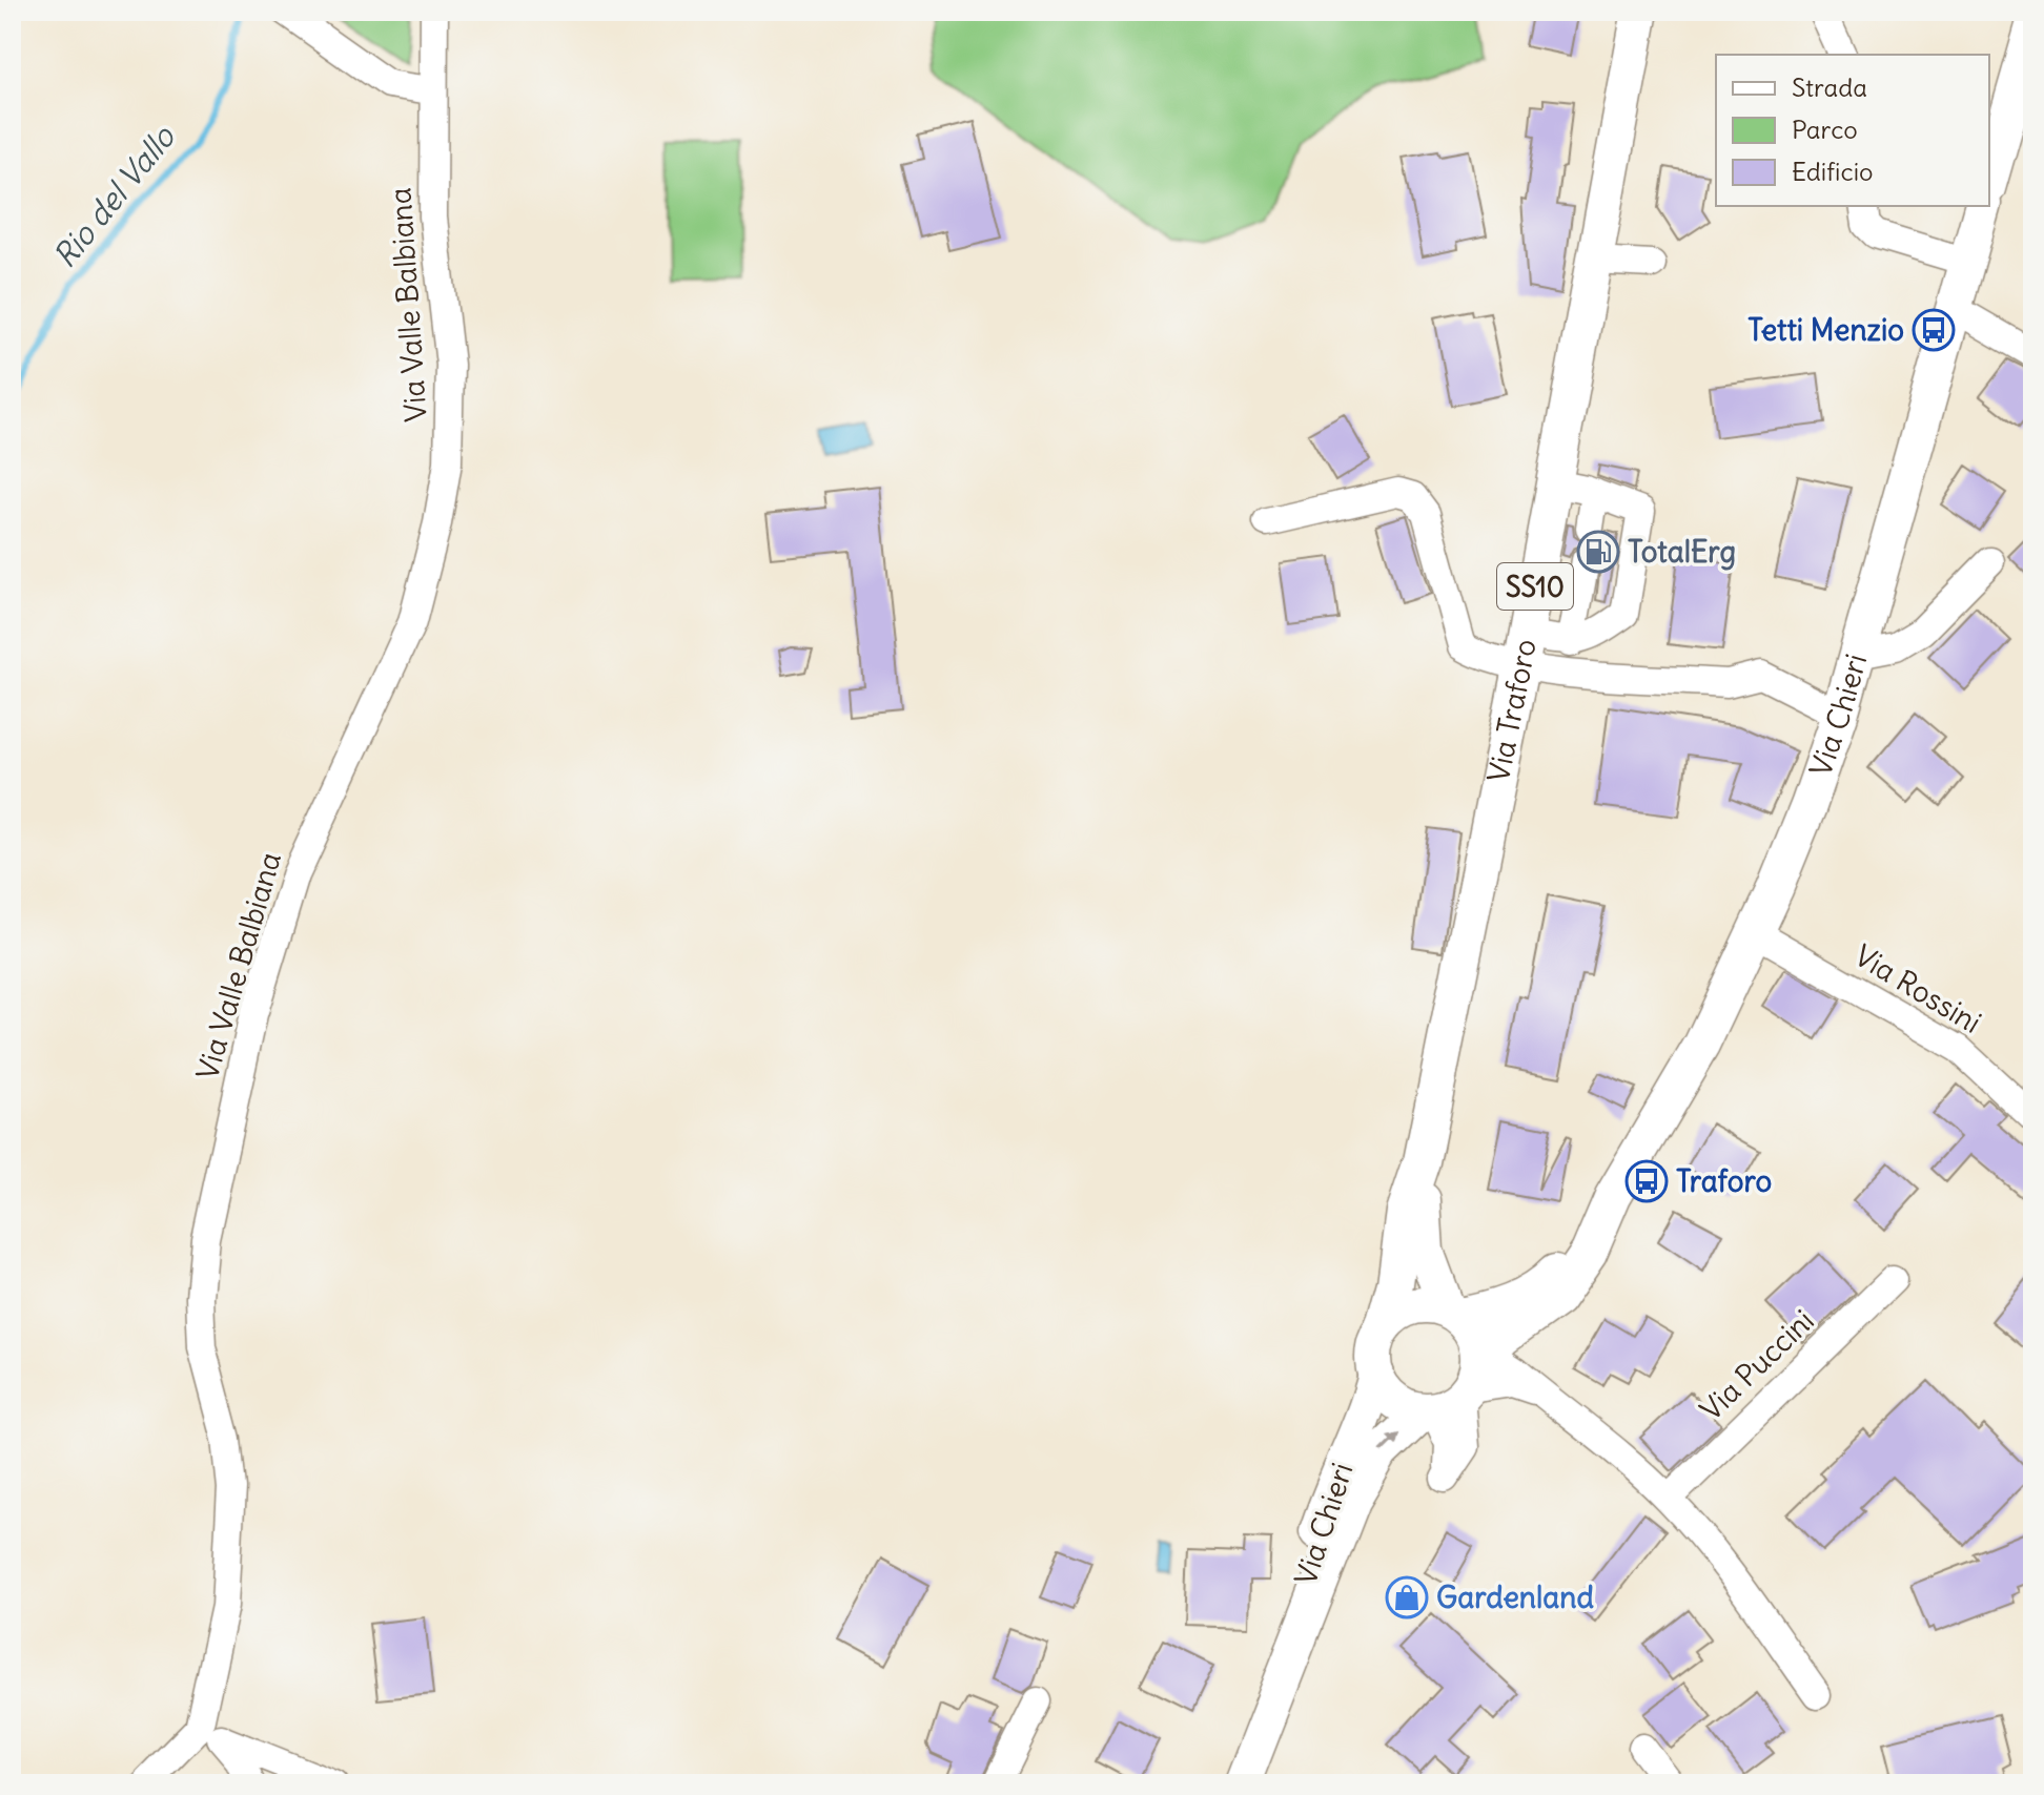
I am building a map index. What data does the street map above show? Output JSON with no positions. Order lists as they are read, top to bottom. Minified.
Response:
{"streets":{"main road":["SS10","Via Traforo","Via Chieri"],"street":["Via Valle Balbiana","Via Rossini","Via Puccini"]},"crossings":[["Via Traforo","Via Chieri"],["Via Chieri","Via Rossini"]],"water":["Rio del Vallo"],"places":{"bus stop":["Tetti Menzio","Traforo"],"fuel station":["TotalErg"],"shop":["Gardenland"]},"legend":["Strada","Parco","Edificio"]}
